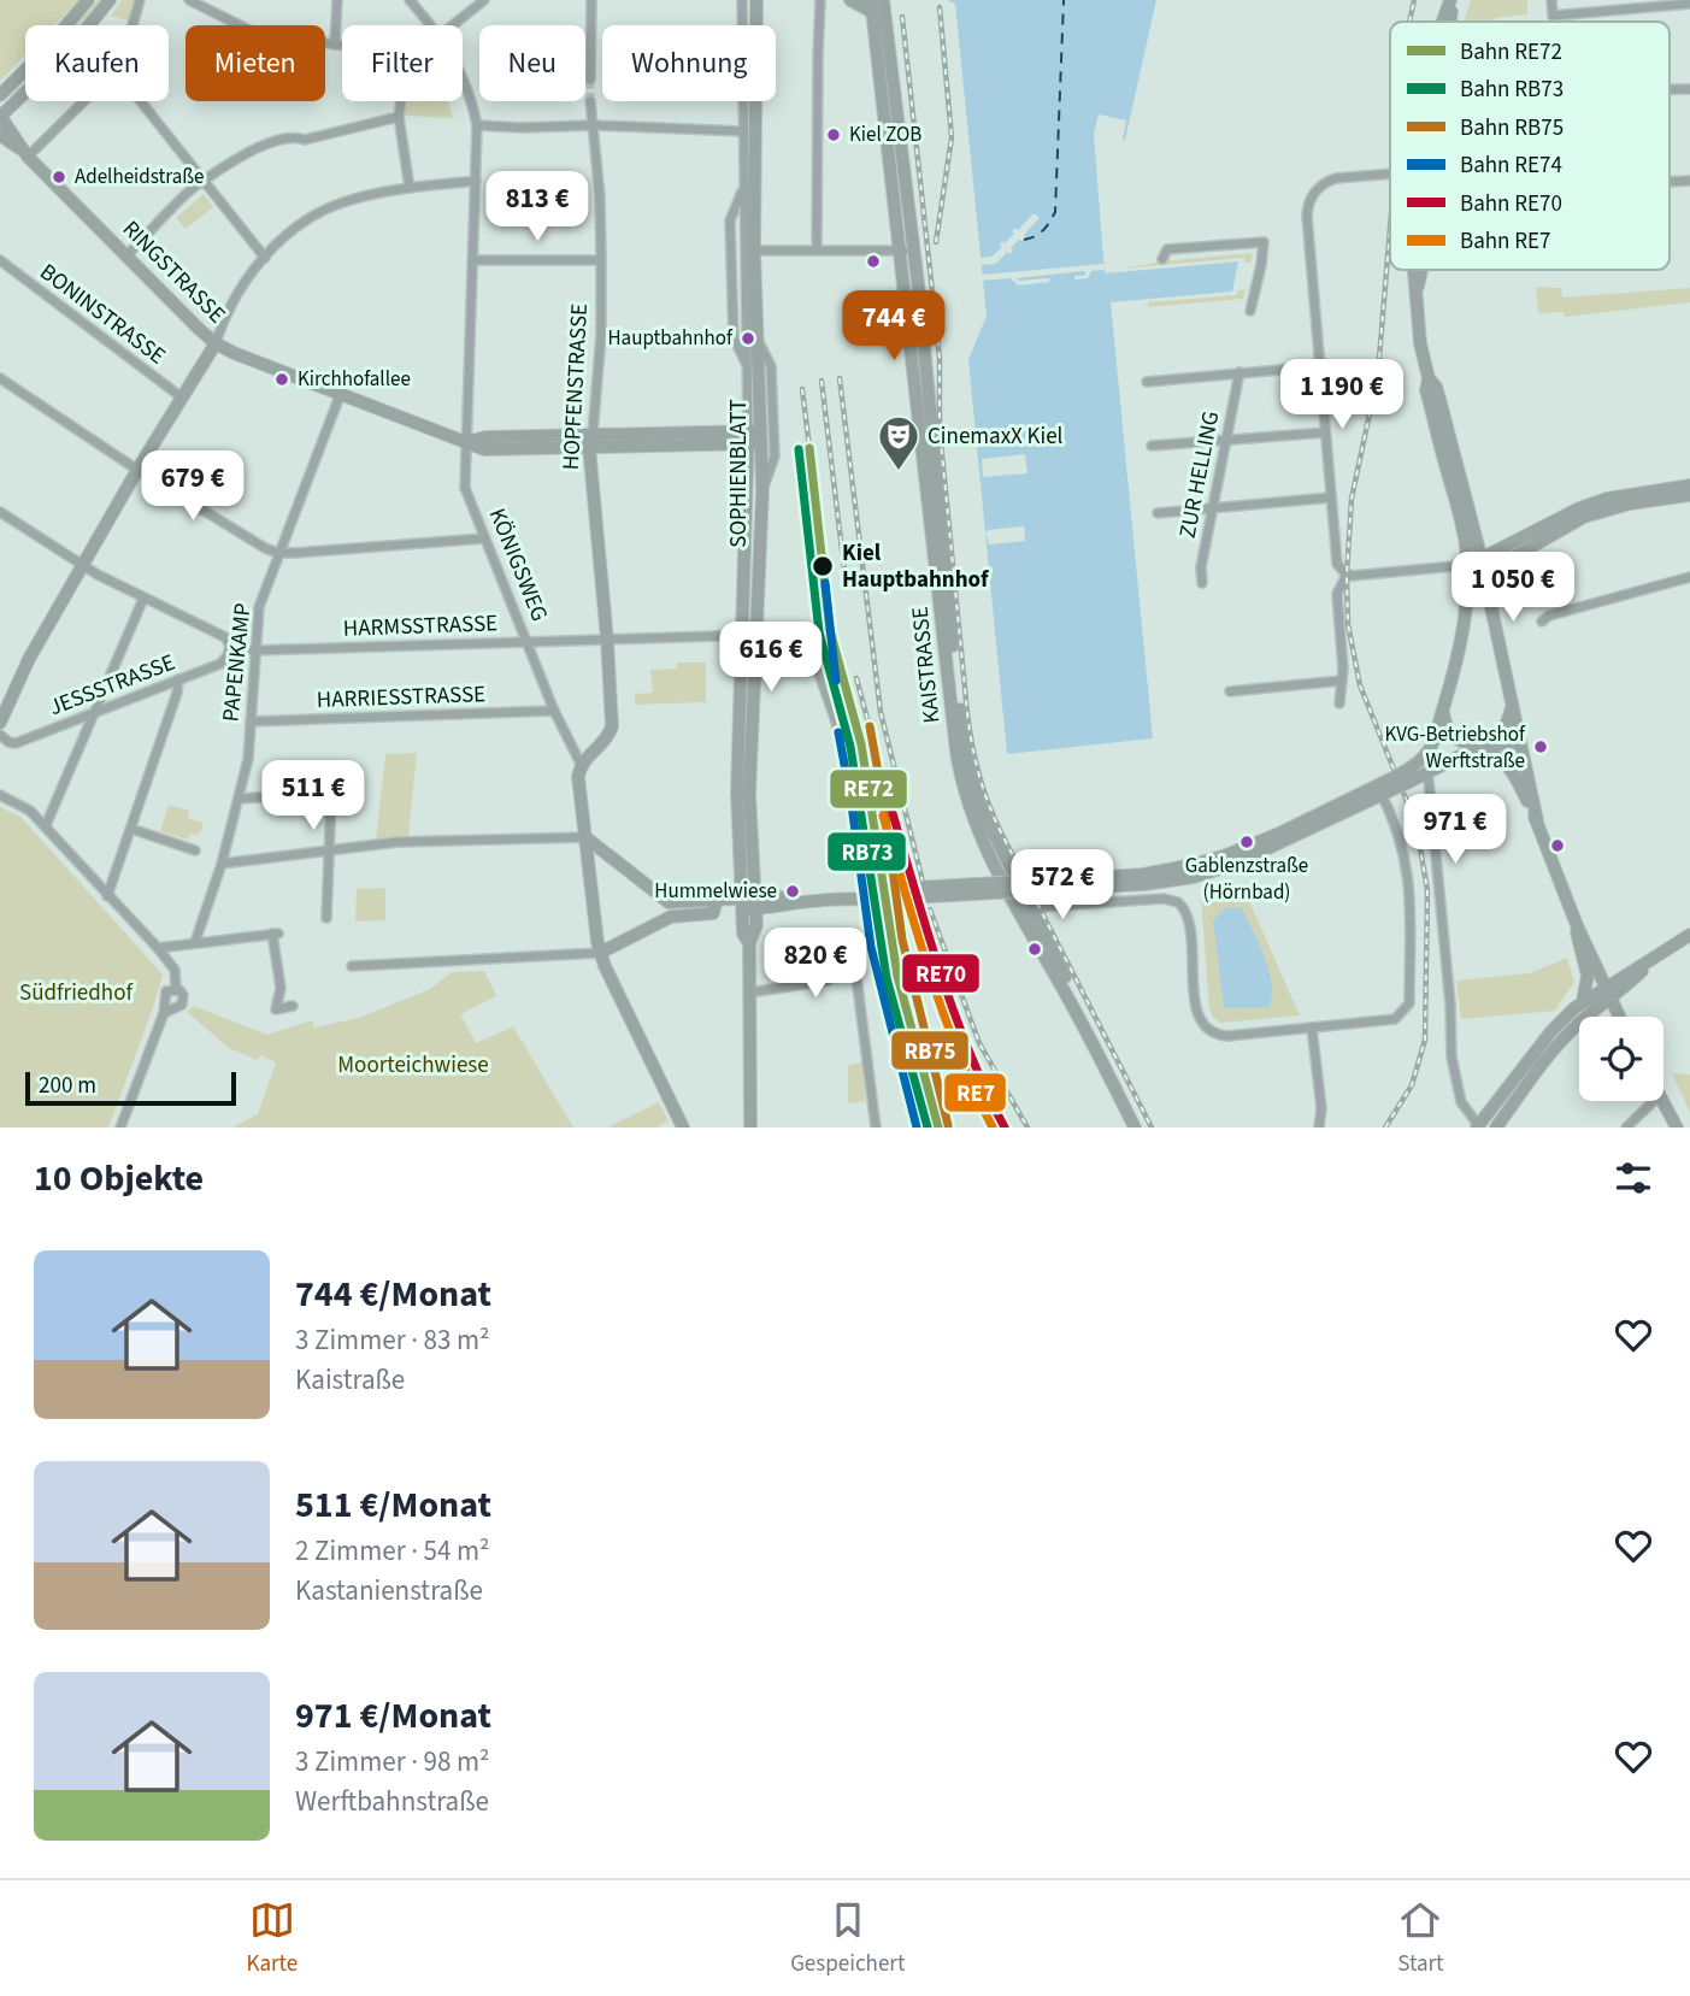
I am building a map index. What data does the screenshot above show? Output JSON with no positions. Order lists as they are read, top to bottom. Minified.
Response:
{"streets":{"main road":["RINGSTRASSE","HOPFENSTRASSE","SOPHIENBLATT","KÖNIGSWEG","KAISTRASSE"],"street":["BONINSTRASSE","ZUR HELLING","HARMSSTRASSE","PAPENKAMP","JESSSTRASSE","HARRIESSTRASSE"]},"crossings":[["RINGSTRASSE","HOPFENSTRASSE"],["RINGSTRASSE","SOPHIENBLATT"],["RINGSTRASSE","KÖNIGSWEG"],["RINGSTRASSE","PAPENKAMP"],["HOPFENSTRASSE","KÖNIGSWEG"],["HOPFENSTRASSE","HARMSSTRASSE"],["SOPHIENBLATT","HARMSSTRASSE"],["KÖNIGSWEG","HARMSSTRASSE"],["KÖNIGSWEG","HARRIESSTRASSE"],["HARMSSTRASSE","PAPENKAMP"],["PAPENKAMP","HARRIESSTRASSE"]],"parks":["Südfriedhof","Moorteichwiese"],"places":{"other":["Kiel ZOB","Adelheidstraße","Hauptbahnhof","Kirchhofallee","Kiel Hauptbahnhof","KVG-Betriebshof Werftstraße","Gablenzstraße (Hörnbad)","Hummelwiese"],"theatre":["CinemaxX Kiel"]},"lines":["rail line RE72","rail line RB73","rail line RE74","rail line RB75","rail line RE70","rail line RE7"],"legend":["Bahn RE72","Bahn RB73","Bahn RB75","Bahn RE74","Bahn RE70","Bahn RE7"],"scale_bar":"200 m","page":{"chip":["Kaufen","Mieten","Filter","Neu","Wohnung"],"price":["813 €","744 €","1 190 €","679 €","1 050 €","616 €","511 €","971 €","572 €","820 €"],"scale":"200 m","heading":"10 Objekte","list":[{"name":"744 €/Monat","note":"3 Zimmer · 83 m² · Kaistraße"},{"name":"511 €/Monat","note":"2 Zimmer · 54 m² · Kastanienstraße"},{"name":"971 €/Monat","note":"3 Zimmer · 98 m² · Werftbahnstraße"}],"tabs":["Karte","Gespeichert","Start"]}}
